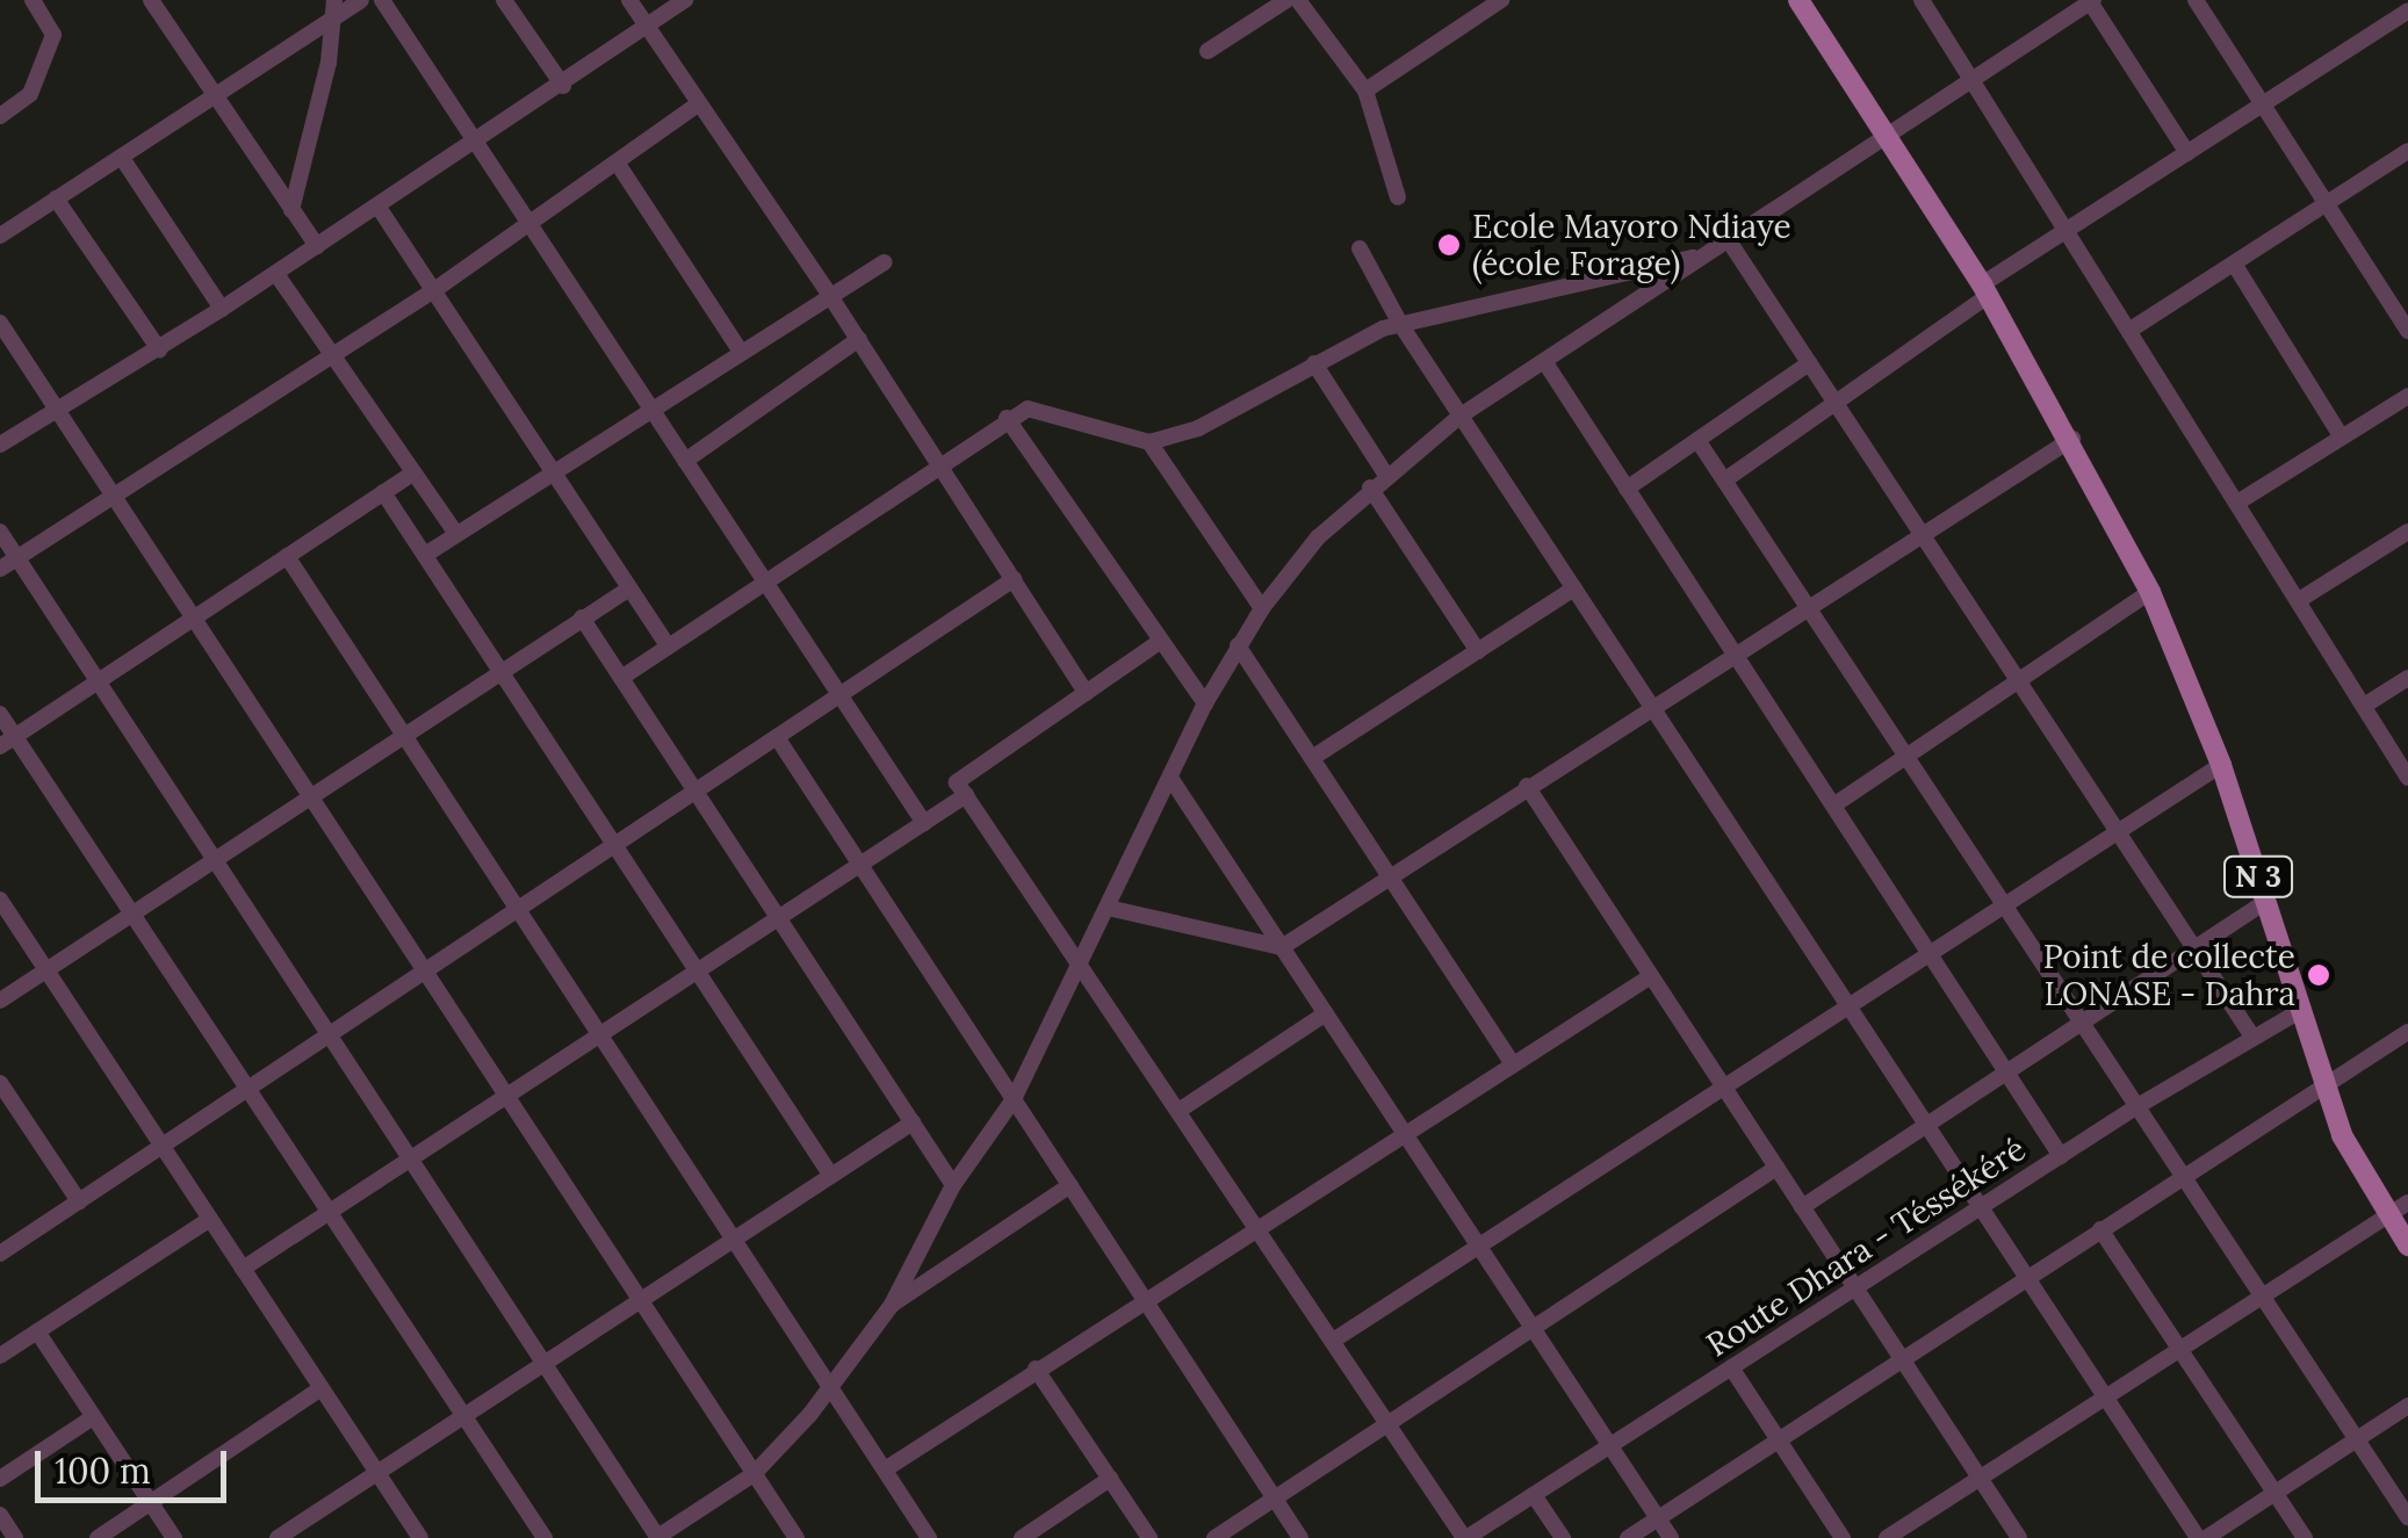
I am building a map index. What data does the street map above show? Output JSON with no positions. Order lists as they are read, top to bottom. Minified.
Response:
{"streets":{"main road":["N 3"],"street":["Route Dhara - Téssékéré"]},"crossings":[["N 3","Route Dhara - Téssékéré"]],"places":["Ecole Mayoro Ndiaye (école Forage)","Point de collecte LONASE - Dahra"],"scale_bar":"100 m"}
